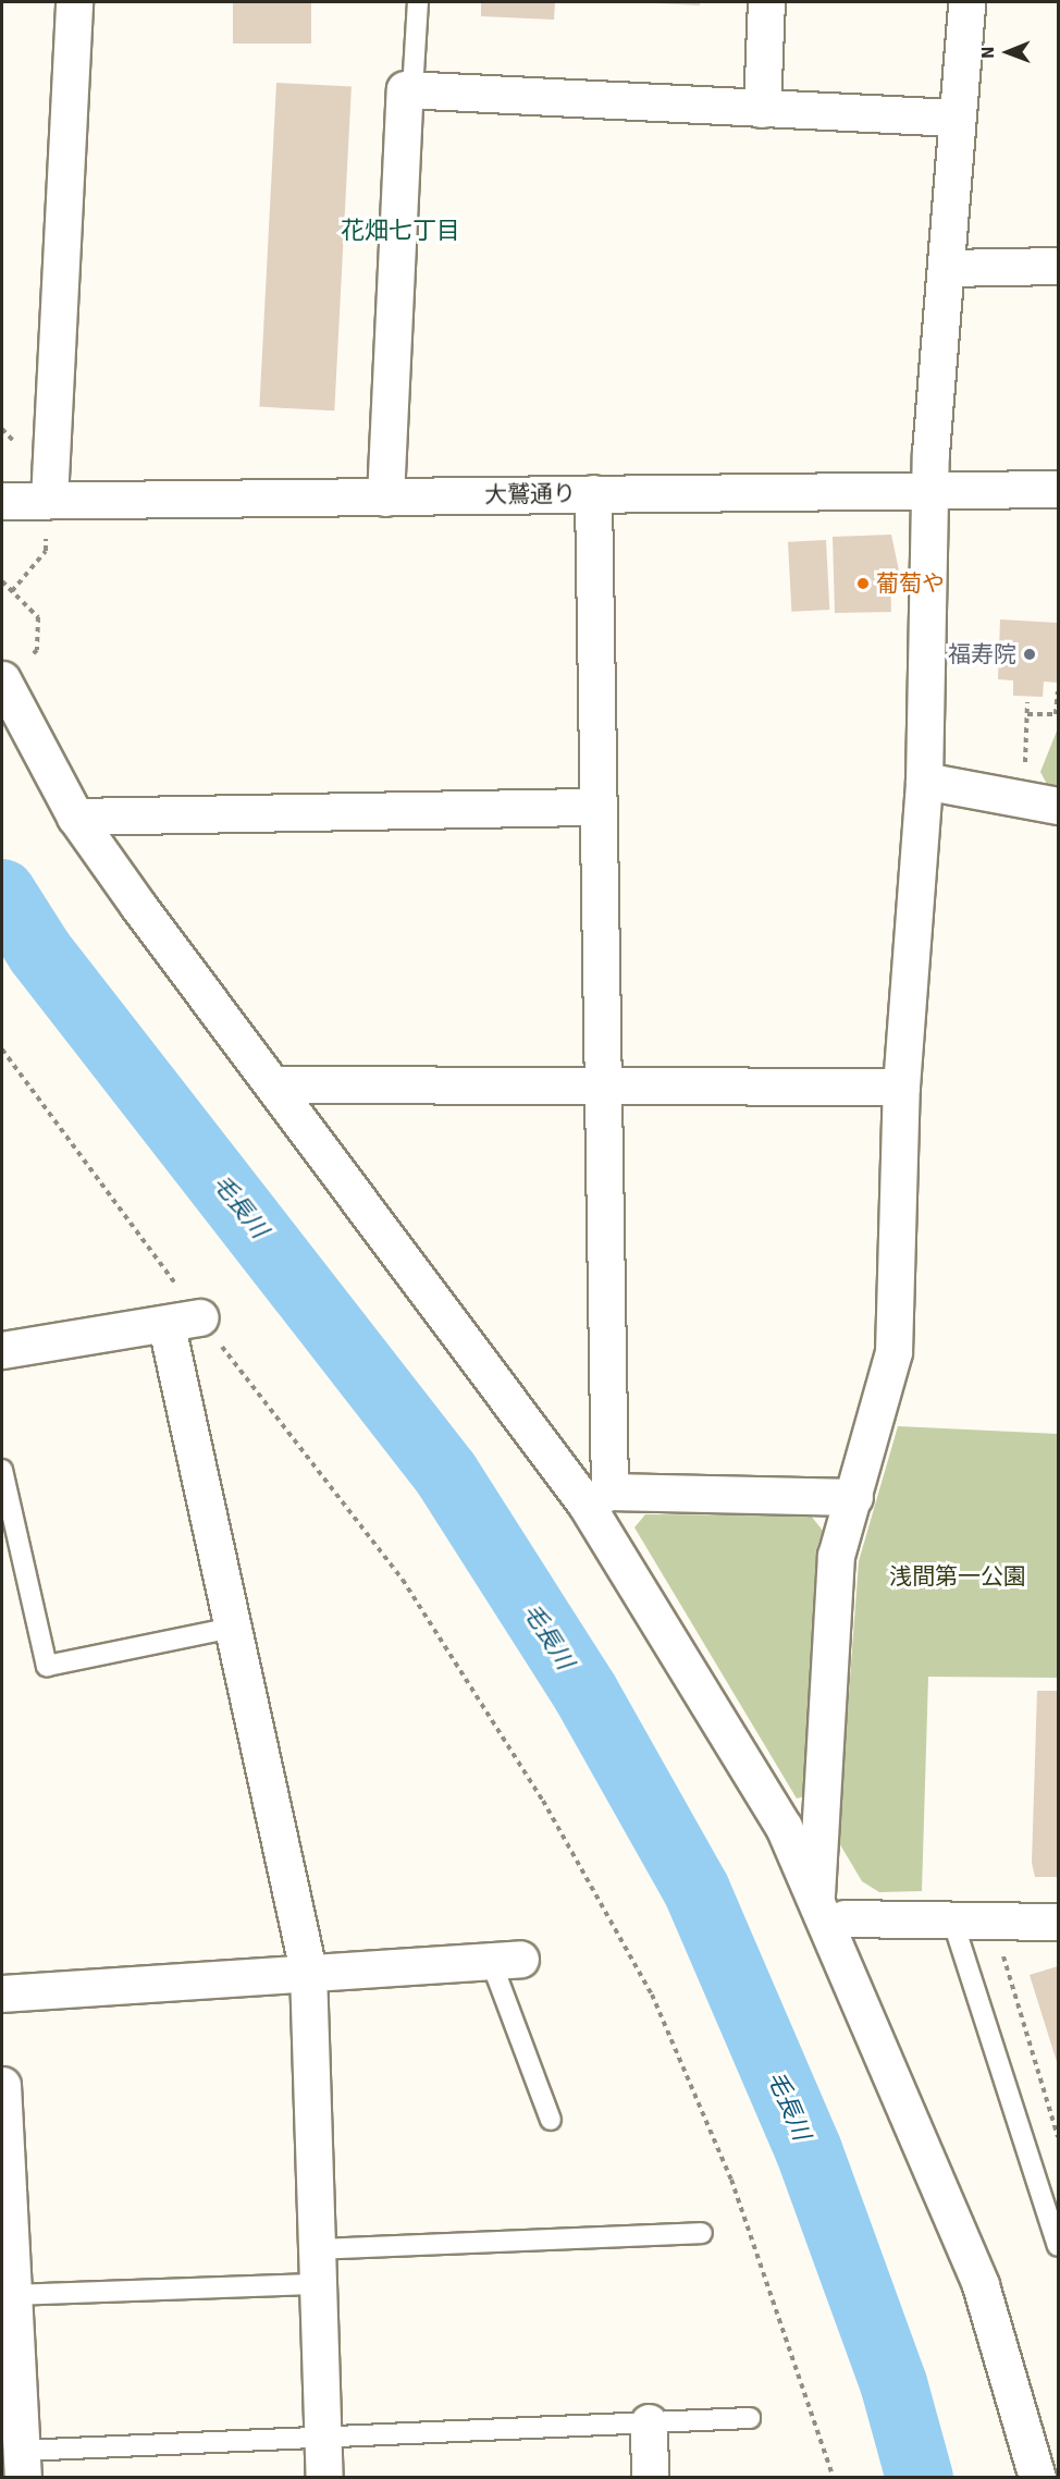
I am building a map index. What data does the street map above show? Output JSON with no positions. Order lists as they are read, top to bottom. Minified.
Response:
{"streets":{"street":["大鷲通り"]},"districts":["花畑七丁目"],"water":["毛長川"],"parks":["浅間第一公園"],"places":["葡萄や","福寿院"],"north":"left"}
